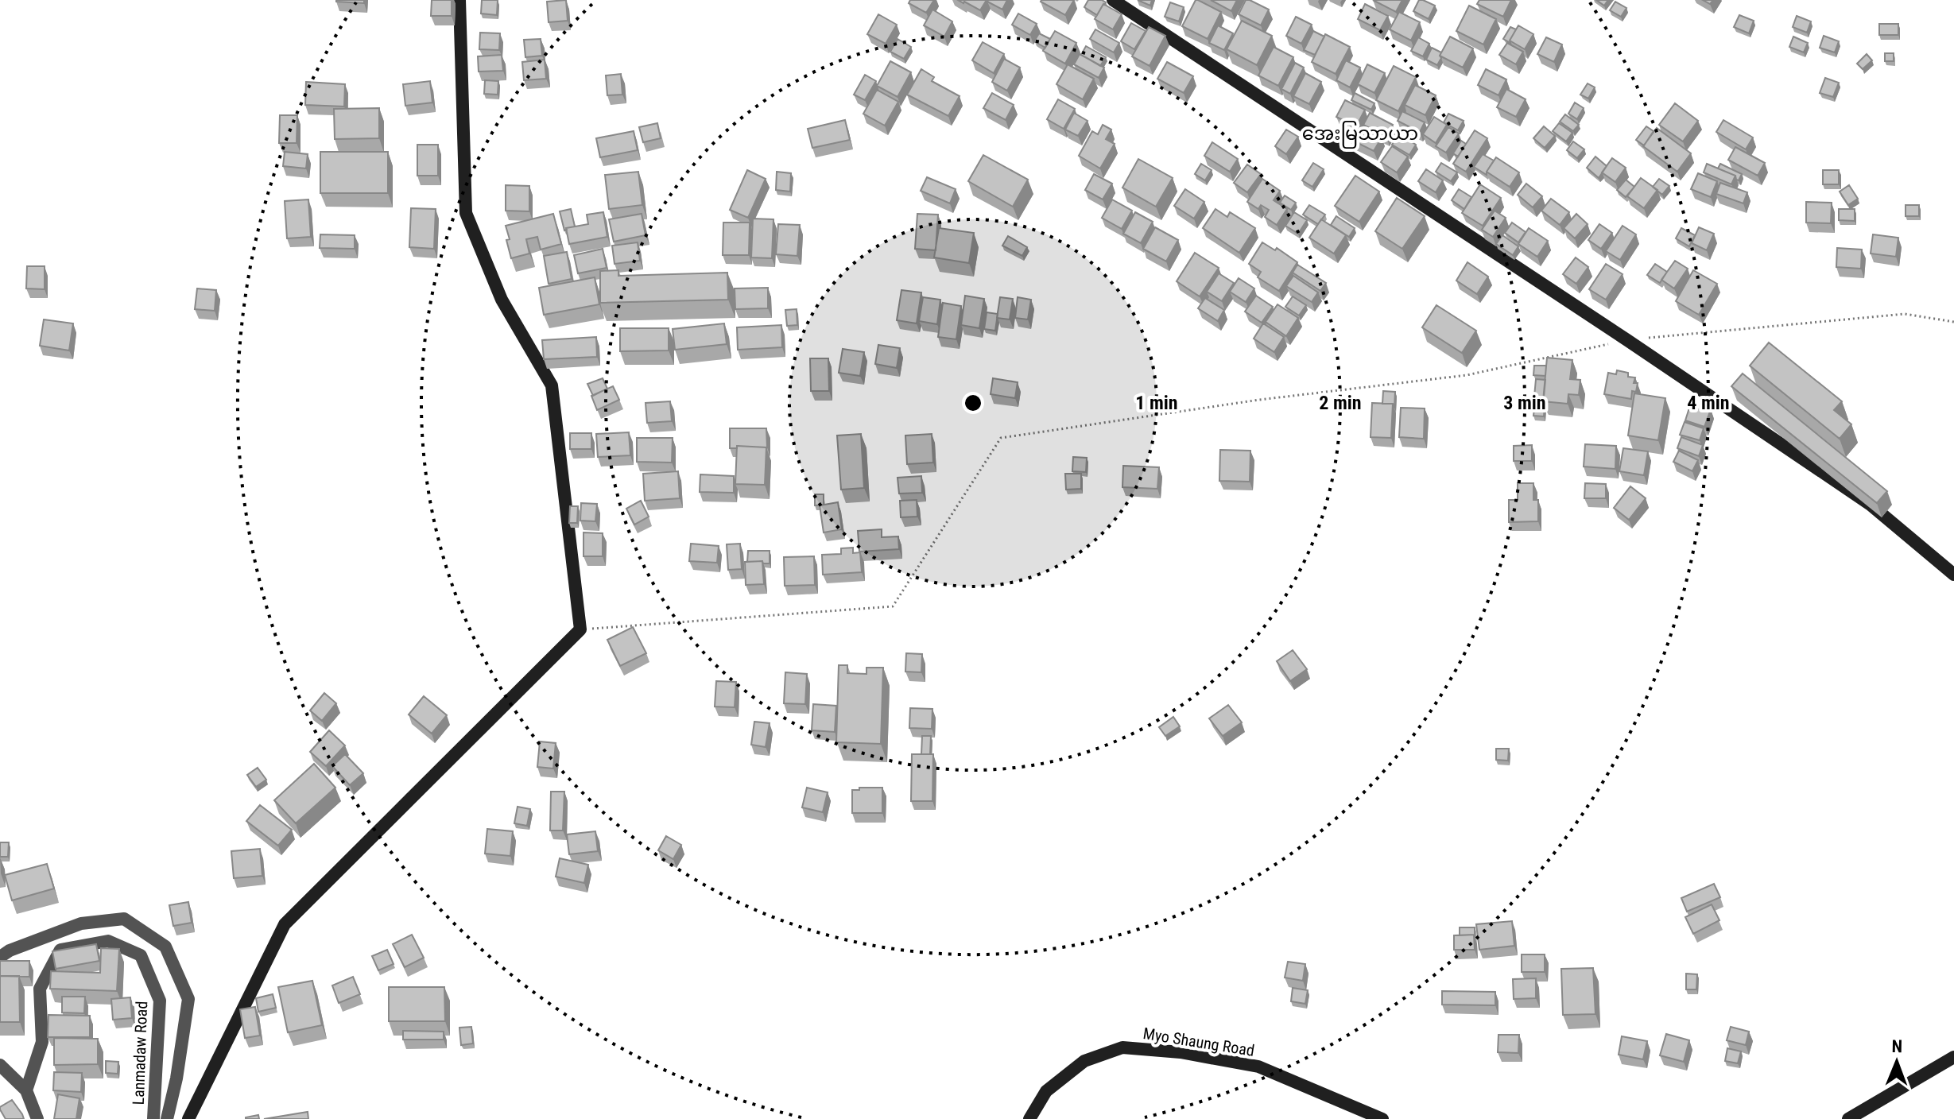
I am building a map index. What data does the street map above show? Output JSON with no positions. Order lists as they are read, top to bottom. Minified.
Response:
{"streets":{"street":["Myo Shaung Road","Lanmadaw Road"]},"districts":["အေးမြသာယာ"],"north":"top","rings":["1 min","2 min","3 min","4 min"]}
